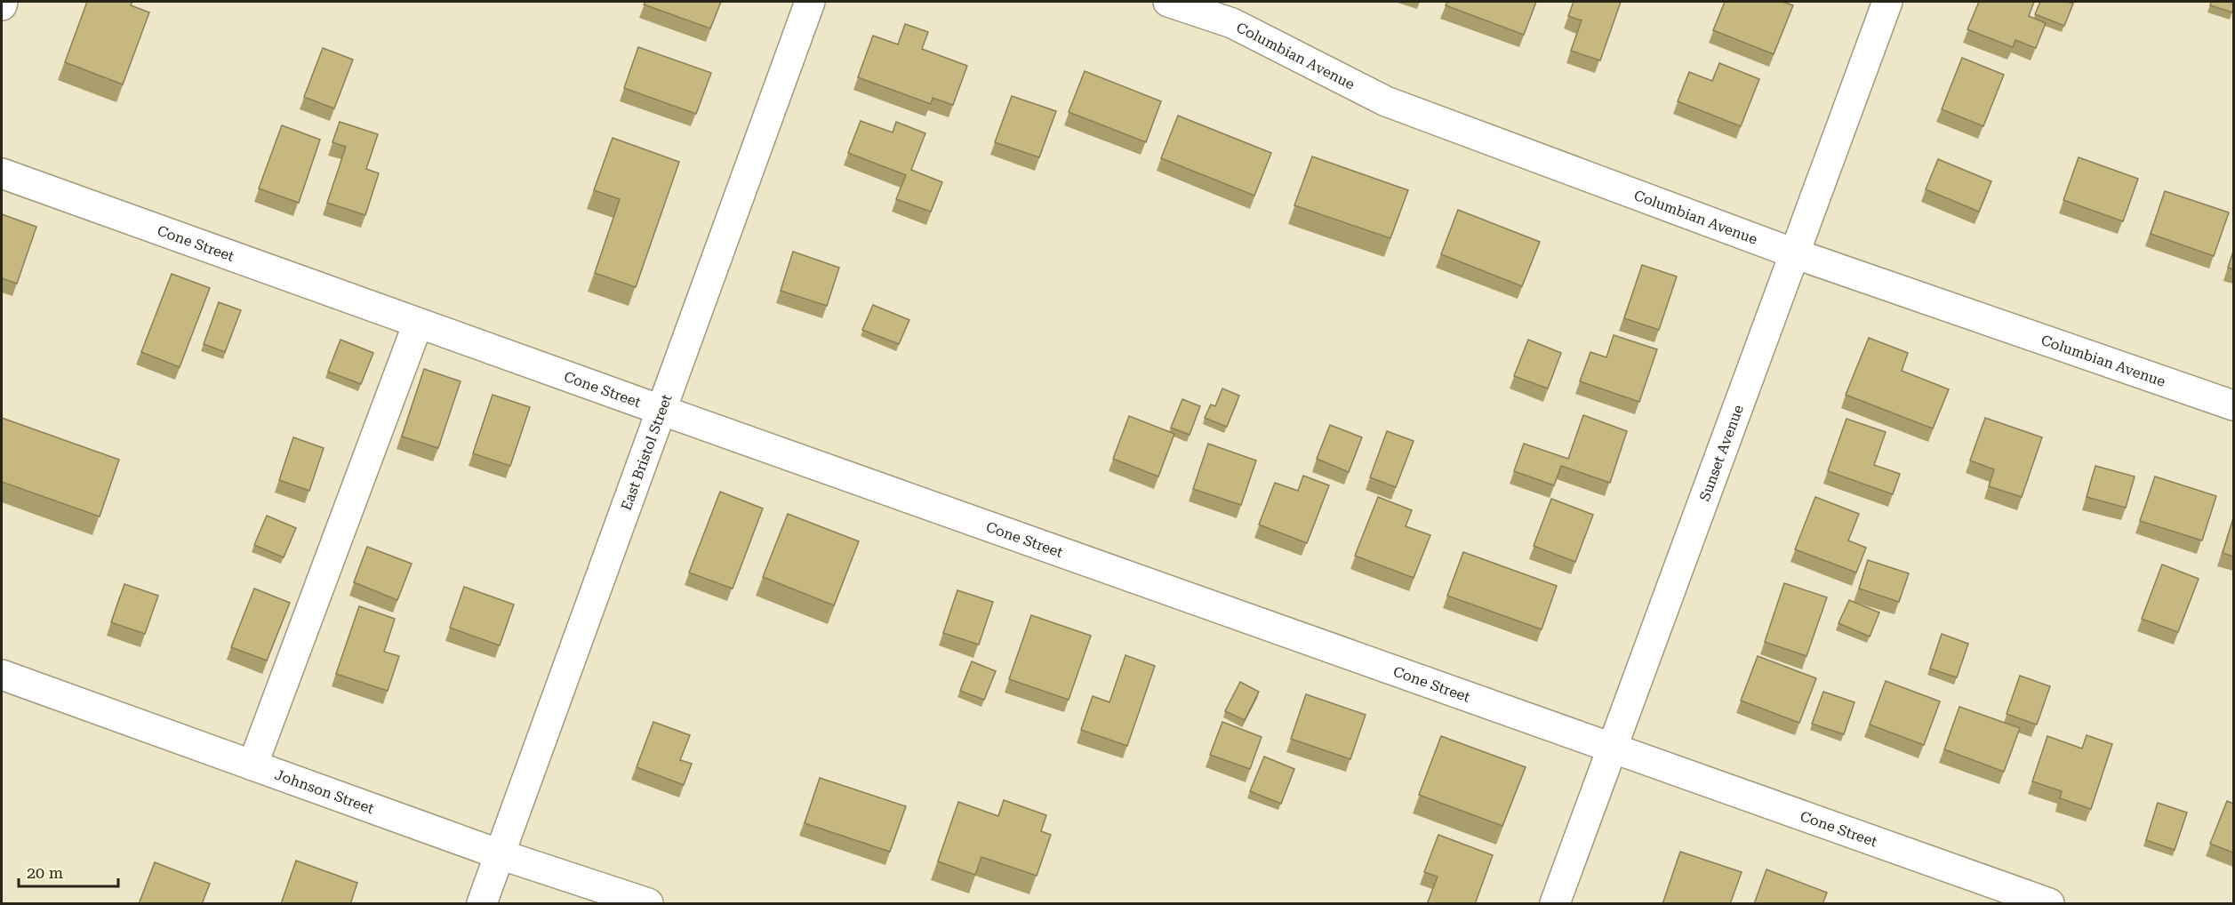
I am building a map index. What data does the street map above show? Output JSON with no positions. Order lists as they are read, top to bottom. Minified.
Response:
{"streets":{"street":["Columbian Avenue","Cone Street","East Bristol Street","Sunset Avenue","Johnson Street"]},"crossings":[["Columbian Avenue","Sunset Avenue"],["Cone Street","East Bristol Street"],["Cone Street","Sunset Avenue"],["East Bristol Street","Johnson Street"]],"scale_bar":"20 m"}
